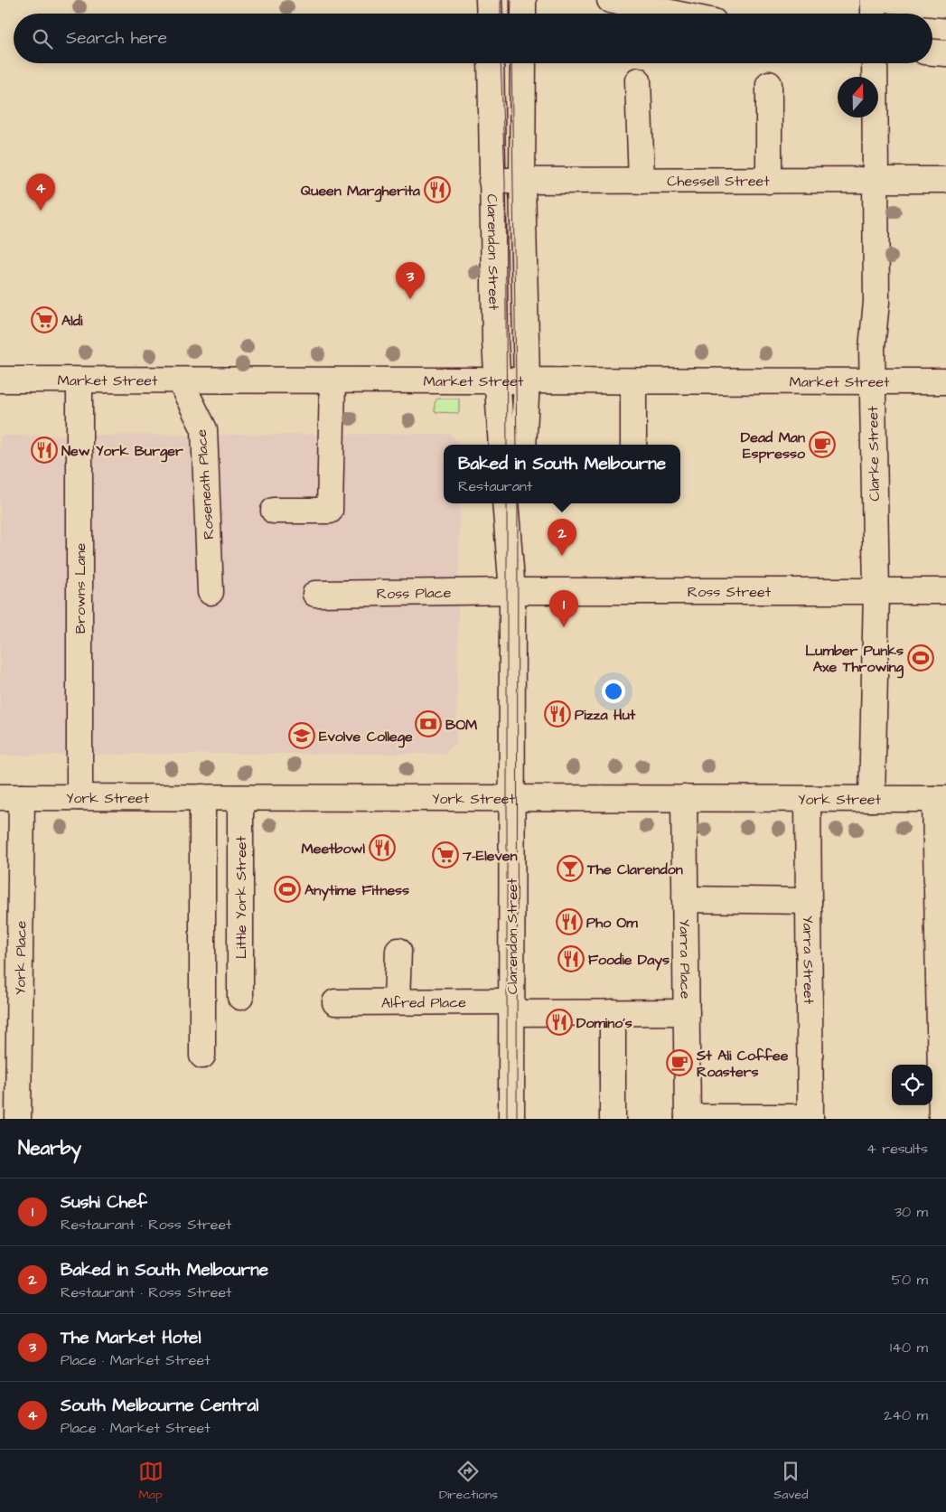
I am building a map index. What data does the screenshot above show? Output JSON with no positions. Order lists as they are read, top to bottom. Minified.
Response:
{"streets":{"main road":["Chessell Street","Clarendon Street","Market Street","Clarke Street","Roseneath Place","Browns Lane","Ross Street","Ross Place","York Street","Little York Street","York Place","Yarra Place","Yarra Street","Alfred Place"]},"crossings":[["Chessell Street","Clarendon Street"],["Chessell Street","Clarke Street"],["Clarendon Street","Market Street"],["Clarendon Street","Ross Street"],["Clarendon Street","Ross Place"],["Clarendon Street","York Street"],["Clarendon Street","Alfred Place"],["Market Street","Clarke Street"],["Market Street","Roseneath Place"],["Market Street","Browns Lane"],["Clarke Street","Ross Street"],["Clarke Street","York Street"],["Browns Lane","York Street"],["Ross Street","Ross Place"],["York Street","Little York Street"],["York Street","York Place"],["York Street","Yarra Place"],["York Street","Yarra Street"],["Yarra Place","Alfred Place"]],"places":{"restaurant":["Queen Margherita","New York Burger","Pizza Hut","Meetbowl","Pho Om","Foodie Days","Domino's"],"supermarket":["Aldi","7-Eleven"],"cafe":["Dead Man Espresso","St Ali Coffee Roasters"],"sports":["Lumber Punks Axe Throwing","Anytime Fitness"],"bank":["BOM"],"school or university":["Evolve College"],"bar":["The Clarendon"]},"north":"top","page":{"search":"Search here","pins":["4","3","2","1"],"popup":["Baked in South Melbourne","Restaurant"],"heading":["Nearby","4 results"],"list":[{"mark":"1","name":"Sushi Chef","note":"Restaurant · Ross Street","value":"30 m"},{"mark":"2","name":"Baked in South Melbourne","note":"Restaurant · Ross Street","value":"50 m"},{"mark":"3","name":"The Market Hotel","note":"Place · Market Street","value":"140 m"},{"mark":"4","name":"South Melbourne Central","note":"Place · Market Street","value":"240 m"}],"nav":["Map","Directions","Saved"]}}
